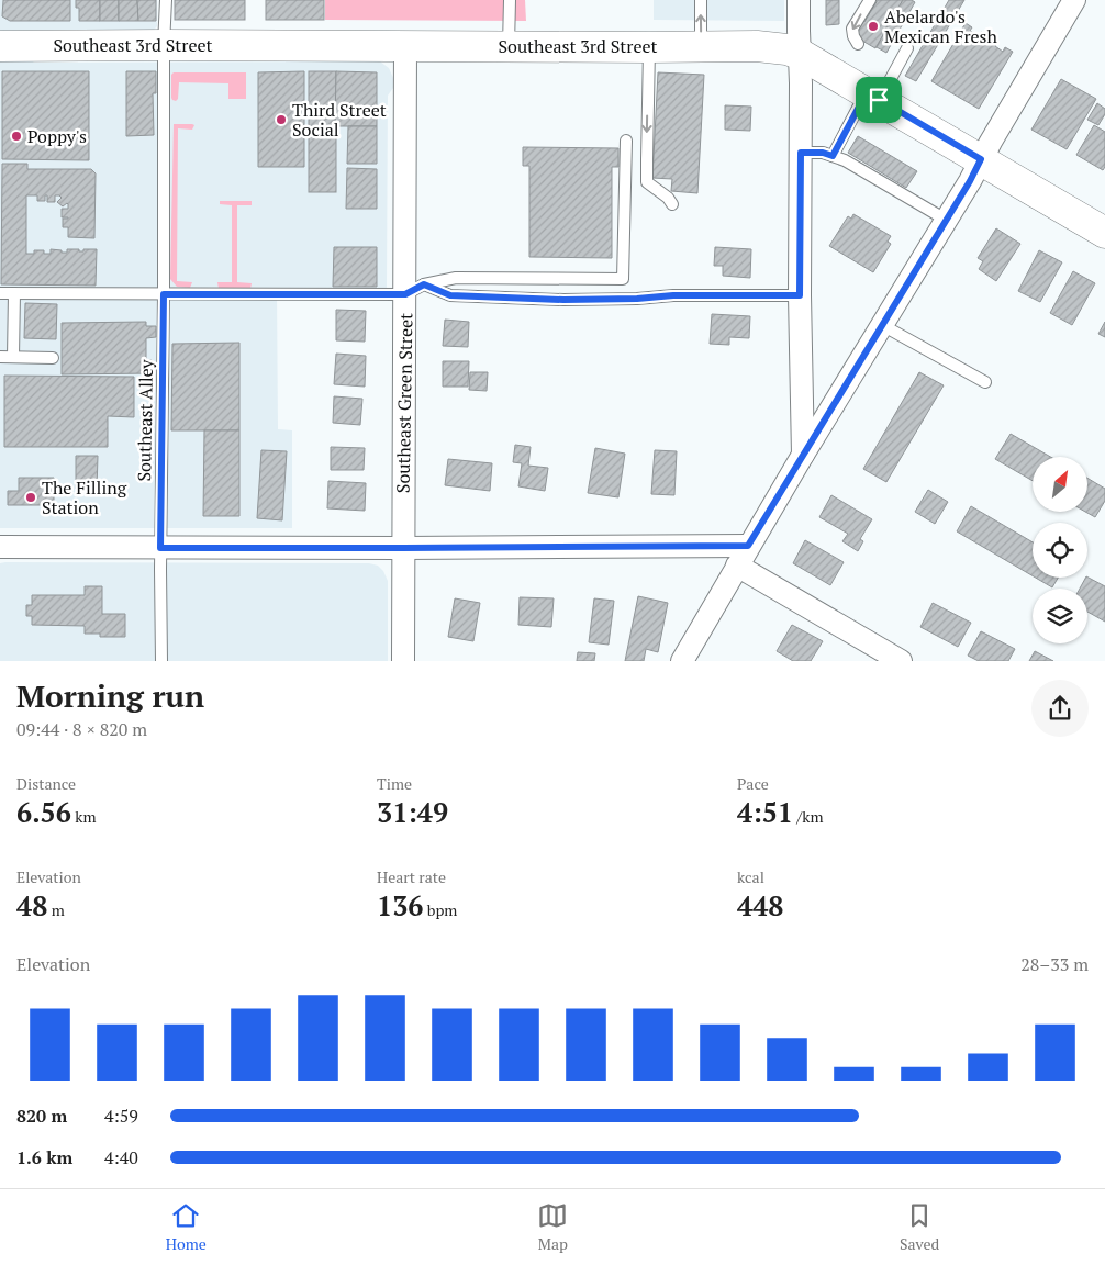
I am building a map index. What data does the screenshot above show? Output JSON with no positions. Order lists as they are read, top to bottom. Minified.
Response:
{"streets":{"main road":["Southeast 3rd Street"],"street":["Southeast Green Street"],"lane":["Southeast Alley"]},"crossings":[["Southeast 3rd Street","Southeast Green Street"],["Southeast 3rd Street","Southeast Alley"]],"places":["Abelardo's Mexican Fresh","Third Street Social","Poppy's","The Filling Station"],"north":"top right","page":{"heading":["Morning run","09:44 · 8 × 820 m"],"stats":[["Distance","6.56 km"],["Time","31:49"],["Pace","4:51 /km"],["Elevation","48 m"],["Heart rate","136 bpm"],["kcal","448"]],"chart":["Elevation","28–33 m"],"list":[{"name":"820 m","note":"4:59"},{"name":"1.6 km","note":"4:40"}],"tabs":["Home","Map","Saved"]}}
